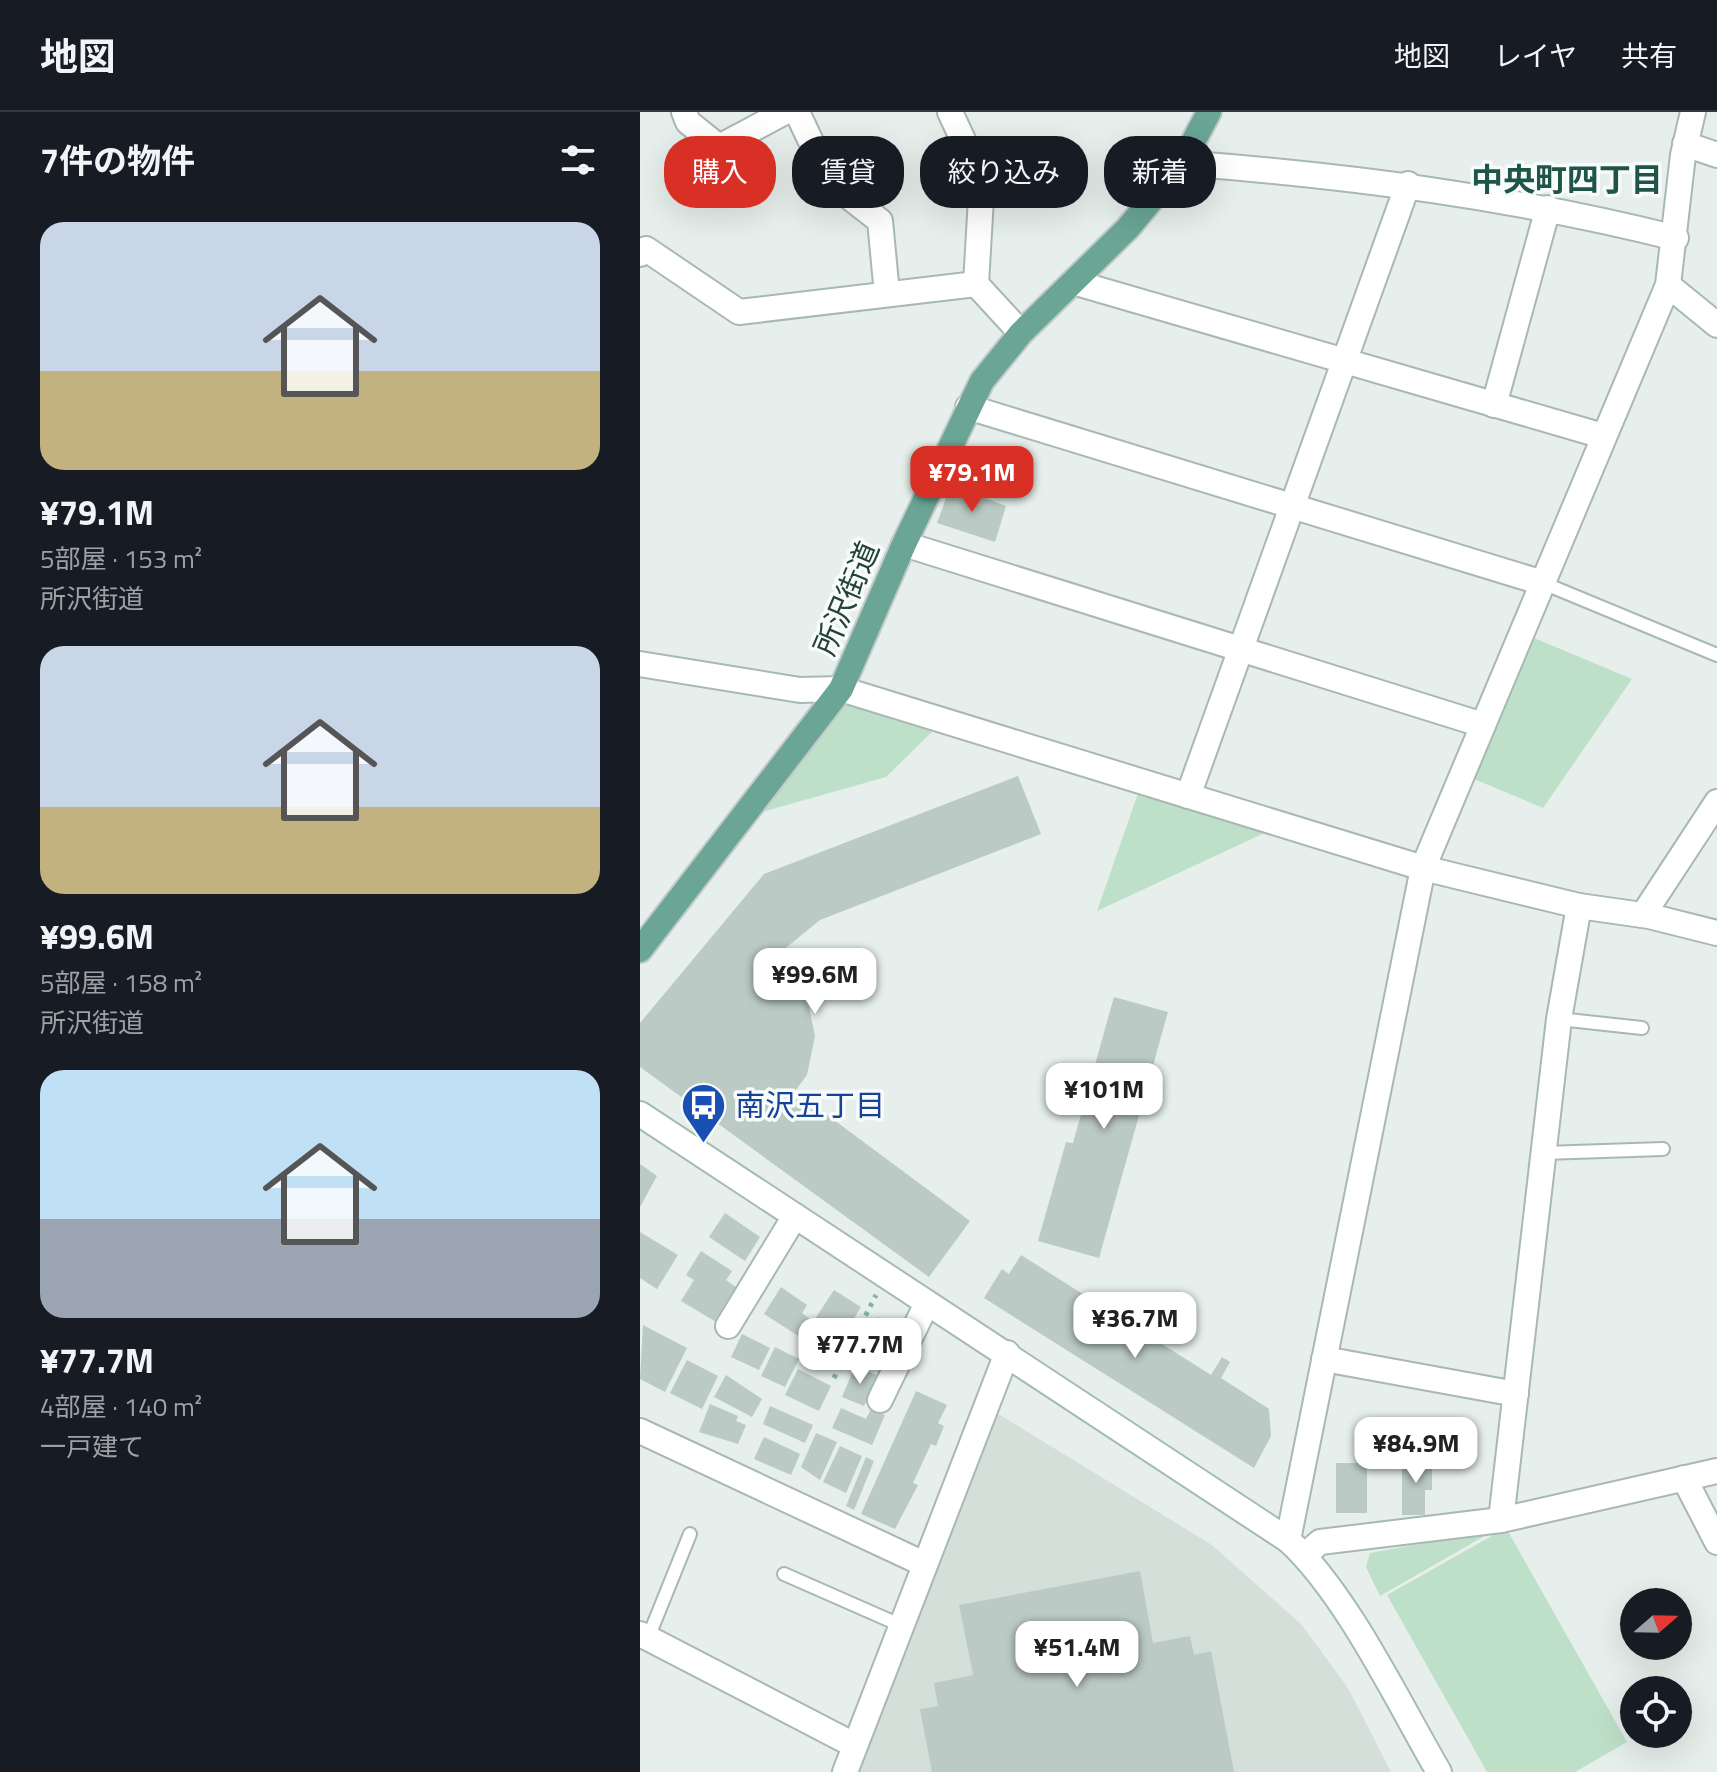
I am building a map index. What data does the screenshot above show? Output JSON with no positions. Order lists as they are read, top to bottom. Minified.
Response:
{"streets":{"main road":["所沢街道"]},"districts":["中央町四丁目"],"places":{"bus stop":["南沢五丁目"]},"north":"right","page":{"header":"地図","nav":["地図","レイヤ","共有"],"heading":"7件の物件","chip":["購入","賃貸","絞り込み","新着"],"list":[{"name":"¥79.1M","note":"5部屋 · 153 m² · 所沢街道"},{"name":"¥99.6M","note":"5部屋 · 158 m² · 所沢街道"},{"name":"¥77.7M","note":"4部屋 · 140 m² · 一戸建て"}],"price":["¥79.1M","¥99.6M","¥101M","¥36.7M","¥77.7M","¥84.9M","¥51.4M"]}}
